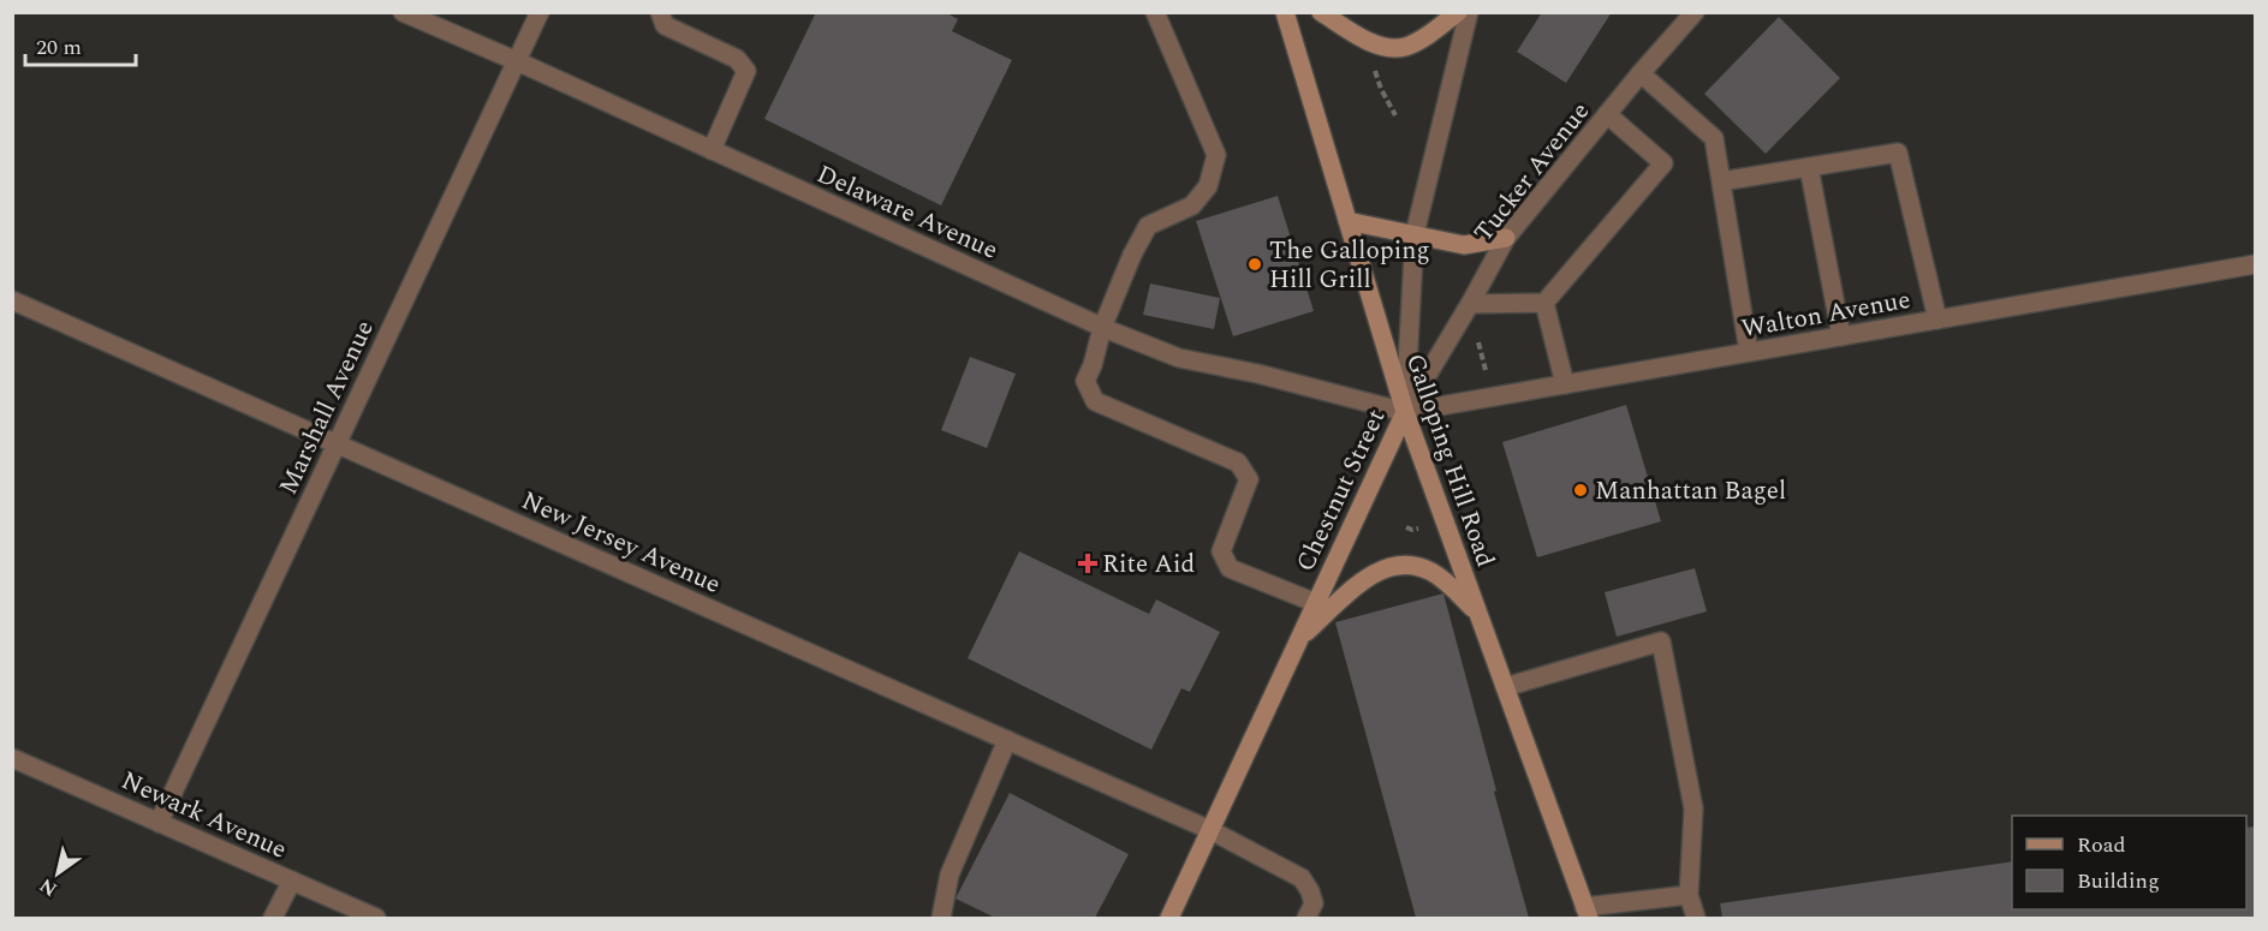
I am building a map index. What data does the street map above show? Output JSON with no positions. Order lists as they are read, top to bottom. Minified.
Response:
{"streets":{"main road":["Galloping Hill Road","Chestnut Street"],"street":["Tucker Avenue","Delaware Avenue","Walton Avenue","Marshall Avenue","New Jersey Avenue","Newark Avenue"]},"crossings":[["Tucker Avenue","Delaware Avenue"],["Tucker Avenue","Walton Avenue"],["Tucker Avenue","Galloping Hill Road"],["Tucker Avenue","Chestnut Street"],["Delaware Avenue","Walton Avenue"],["Delaware Avenue","Marshall Avenue"],["Delaware Avenue","Galloping Hill Road"],["Delaware Avenue","Chestnut Street"],["Walton Avenue","Galloping Hill Road"],["Walton Avenue","Chestnut Street"],["Marshall Avenue","New Jersey Avenue"],["Marshall Avenue","Newark Avenue"],["Galloping Hill Road","Chestnut Street"],["Chestnut Street","New Jersey Avenue"]],"places":{"other":["The Galloping Hill Grill","Manhattan Bagel"],"health":["Rite Aid"]},"legend":["Road","Building"],"scale_bar":"20 m","north":"bottom left"}
